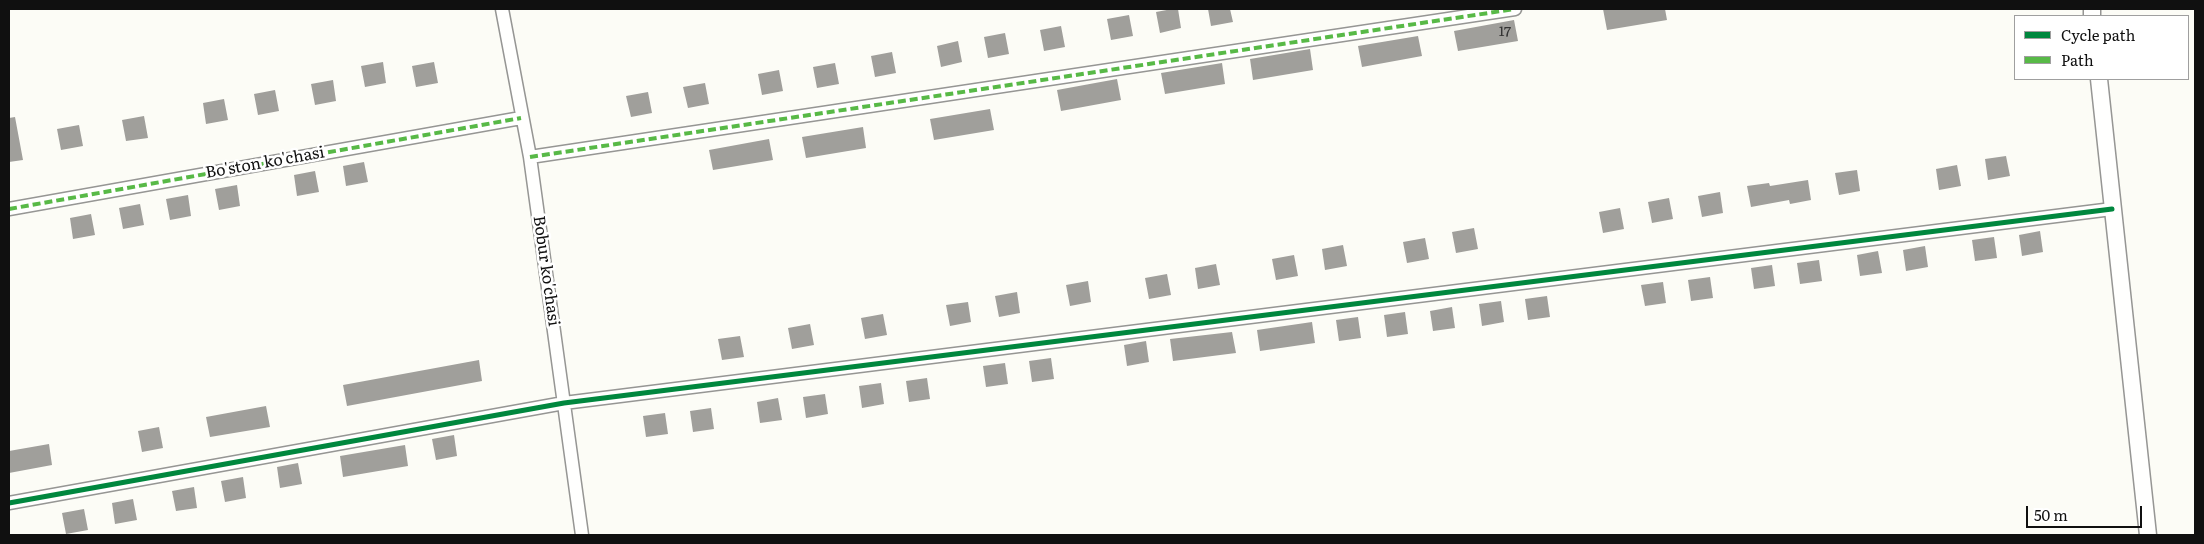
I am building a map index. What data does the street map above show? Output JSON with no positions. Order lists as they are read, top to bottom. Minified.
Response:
{"streets":{"street":["Bo'ston ko'chasi","Bobur ko'chasi"]},"crossings":[["Bo'ston ko'chasi","Bobur ko'chasi"]],"house_numbers":["17"],"legend":["Cycle path","Path"],"scale_bar":"50 m"}
